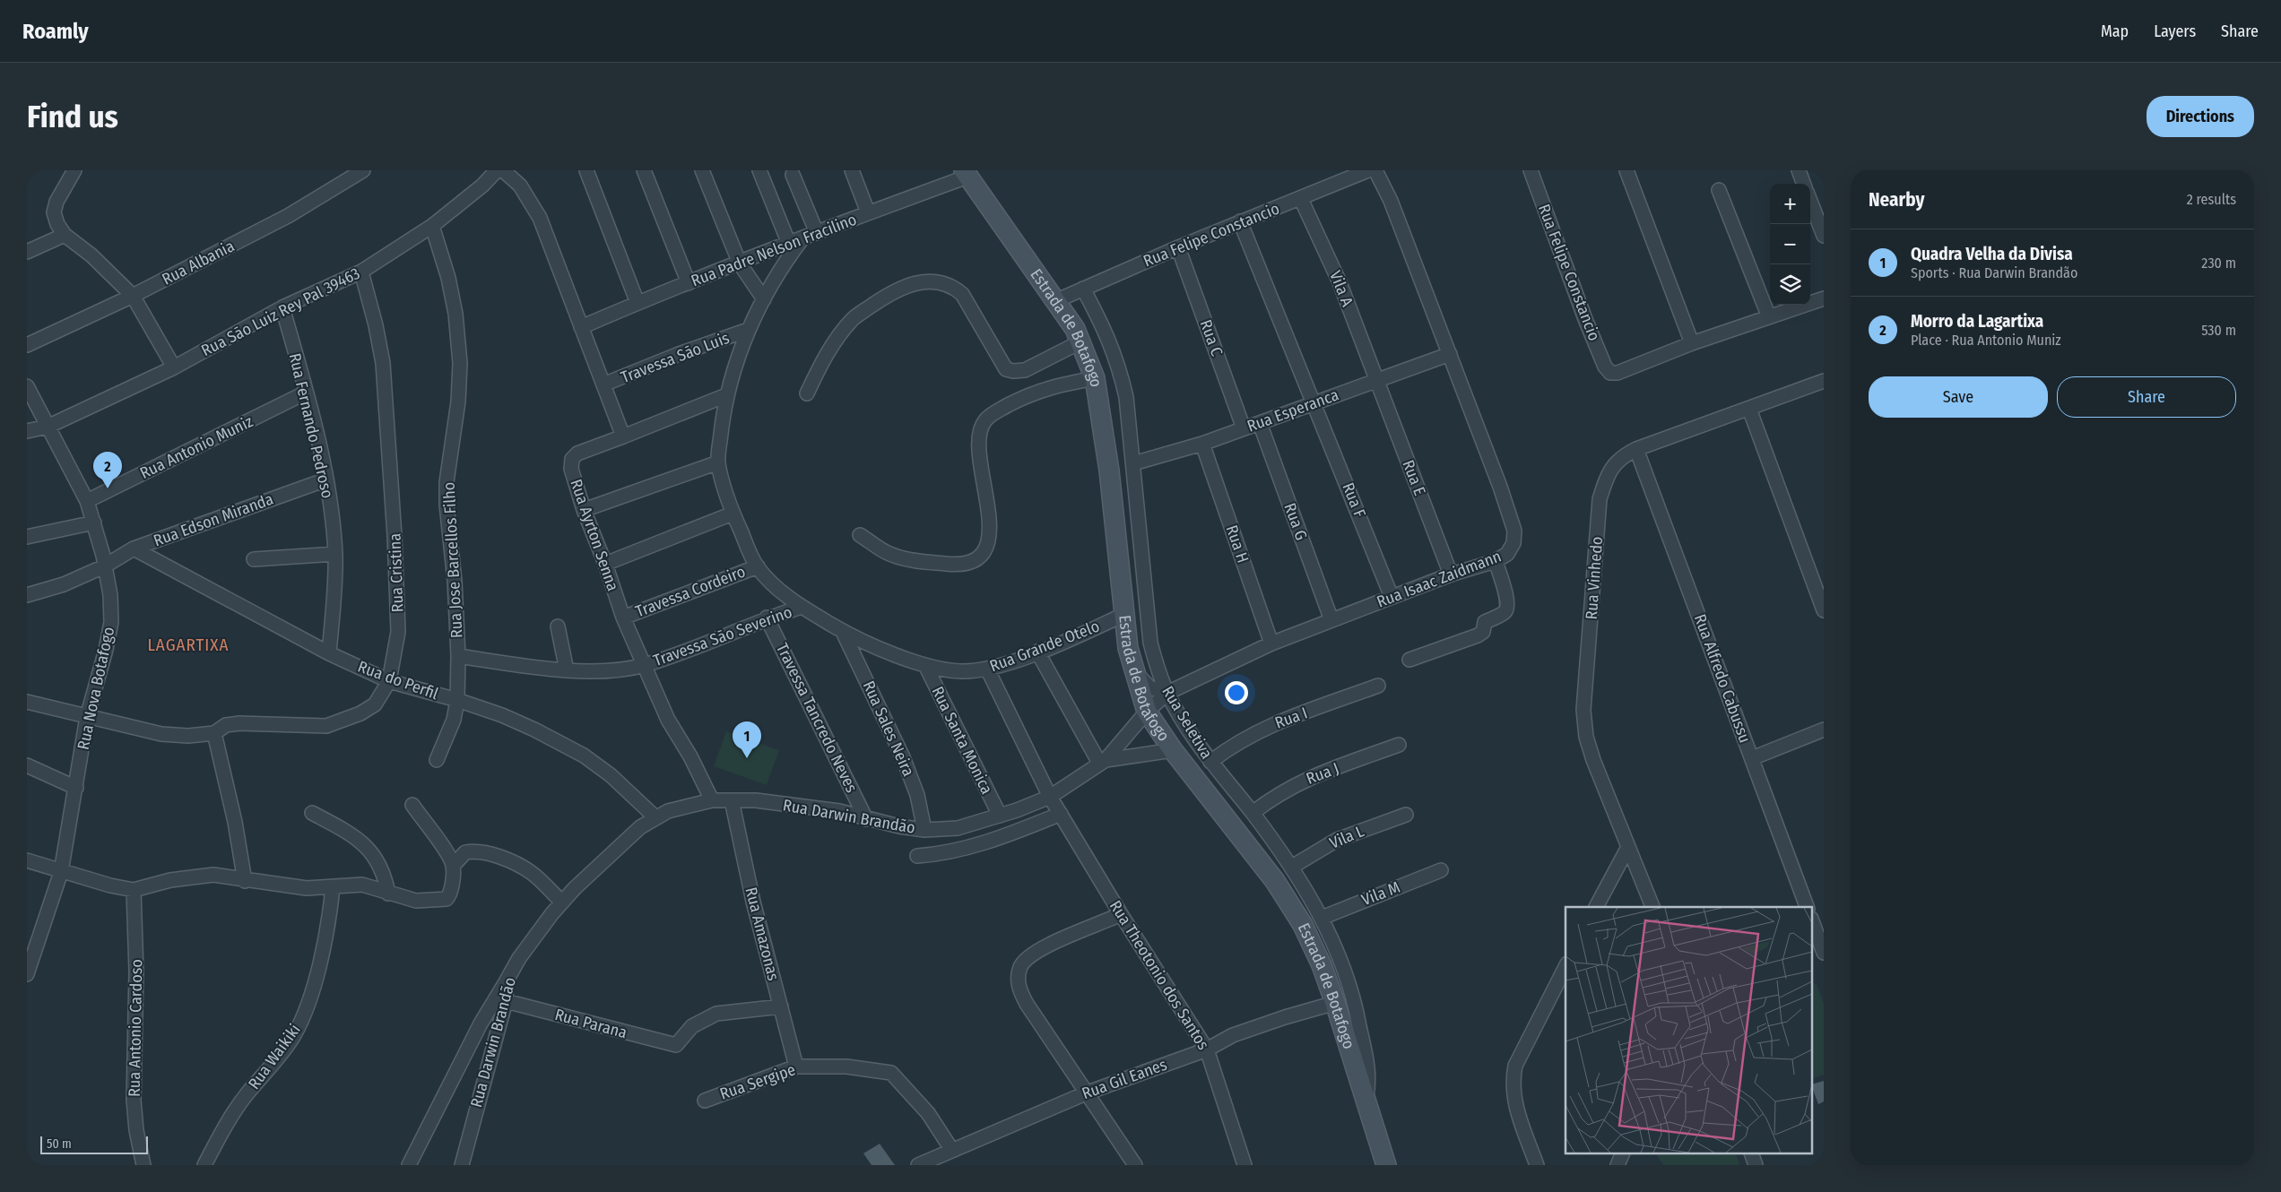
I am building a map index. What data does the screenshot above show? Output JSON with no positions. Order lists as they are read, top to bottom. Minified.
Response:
{"streets":{"main road":["Estrada de Botafogo"],"street":["Rua Felipe Constancio","Rua Padre Nelson Fracilino","Rua Albania","Vila A","Rua Sāo Luiz Rey Pal 39463","Rua C","Travessa Sāo Luis","Rua Esperanca","Rua Fernando Pedroso","Rua Antonio Muniz","Rua E","Rua F","Rua Edson Miranda","Rua G","Rua Ayrton Senna","Rua H","Rua Jose Barcellos Filho","Rua Cristina","Rua Vinhedo","Rua Isaac Zaidmann","Travessa Cordeiro","Travessa Sāo Severino","Rua Grande Otelo","Rua Alfredo Cabussu","Rua do Perfil","Rua Nova Botafogo","Travessa Tancredo Neves","Rua I","Rua Seletiva","Rua Sales Neira","Rua Santa Monica","Rua J","Rua Darwin Brandão","Vila L","Vila M","Rua Amazonas","Rua Theotonio dos Santos","Rua Parana","Rua Antonio Cardoso","Rua Waikiki","Rua Gil Eanes","Rua Sergipe"]},"crossings":[["Rua Felipe Constancio","Vila A"],["Rua Felipe Constancio","Estrada de Botafogo"],["Rua Felipe Constancio","Rua C"],["Rua Felipe Constancio","Rua F"],["Rua Felipe Constancio","Rua Seletiva"],["Rua Padre Nelson Fracilino","Estrada de Botafogo"],["Rua Padre Nelson Fracilino","Rua Grande Otelo"],["Vila A","Rua Esperanca"],["Vila A","Rua E"],["Rua Sāo Luiz Rey Pal 39463","Rua Fernando Pedroso"],["Rua Sāo Luiz Rey Pal 39463","Rua Jose Barcellos Filho"],["Rua Sāo Luiz Rey Pal 39463","Rua Cristina"],["Rua Sāo Luiz Rey Pal 39463","Rua Nova Botafogo"],["Estrada de Botafogo","Rua Isaac Zaidmann"],["Estrada de Botafogo","Rua Grande Otelo"],["Estrada de Botafogo","Rua Seletiva"],["Estrada de Botafogo","Rua Darwin Brandão"],["Estrada de Botafogo","Rua Gil Eanes"],["Rua C","Rua Esperanca"],["Travessa Sāo Luis","Rua Grande Otelo"],["Rua Esperanca","Rua E"],["Rua Esperanca","Rua F"],["Rua Esperanca","Rua G"],["Rua Esperanca","Rua H"],["Rua Esperanca","Rua Isaac Zaidmann"],["Rua Esperanca","Rua Seletiva"],["Rua Fernando Pedroso","Rua Antonio Muniz"],["Rua Fernando Pedroso","Rua Edson Miranda"],["Rua Fernando Pedroso","Rua do Perfil"],["Rua Antonio Muniz","Rua Nova Botafogo"],["Rua E","Rua Isaac Zaidmann"],["Rua F","Rua Isaac Zaidmann"],["Rua Edson Miranda","Rua do Perfil"],["Rua Edson Miranda","Rua Nova Botafogo"],["Rua G","Rua Isaac Zaidmann"],["Rua Ayrton Senna","Travessa Cordeiro"],["Rua Ayrton Senna","Travessa Sāo Severino"],["Rua Ayrton Senna","Rua Darwin Brandão"],["Rua H","Rua Isaac Zaidmann"],["Rua Jose Barcellos Filho","Travessa Sāo Severino"],["Rua Jose Barcellos Filho","Rua do Perfil"],["Rua Cristina","Rua do Perfil"],["Rua Cristina","Rua Nova Botafogo"],["Rua Vinhedo","Rua Alfredo Cabussu"],["Rua Isaac Zaidmann","Rua Seletiva"],["Rua Isaac Zaidmann","Rua Darwin Brandão"],["Travessa Cordeiro","Rua Grande Otelo"],["Travessa Sāo Severino","Rua Grande Otelo"],["Travessa Sāo Severino","Travessa Tancredo Neves"],["Rua Grande Otelo","Rua Sales Neira"],["Rua Grande Otelo","Rua Santa Monica"],["Rua Grande Otelo","Rua Theotonio dos Santos"],["Rua do Perfil","Rua Darwin Brandão"],["Travessa Tancredo Neves","Rua Darwin Brandão"],["Rua I","Rua Seletiva"],["Rua Seletiva","Rua J"],["Rua Seletiva","Vila L"],["Rua Seletiva","Vila M"],["Rua Sales Neira","Rua Darwin Brandão"],["Rua Santa Monica","Rua Darwin Brandão"],["Rua Darwin Brandão","Rua Amazonas"],["Rua Darwin Brandão","Rua Theotonio dos Santos"],["Rua Darwin Brandão","Rua Parana"],["Rua Amazonas","Rua Parana"],["Rua Amazonas","Rua Sergipe"],["Rua Theotonio dos Santos","Rua Gil Eanes"],["Rua Gil Eanes","Rua Sergipe"]],"districts":["LAGARTIXA"],"scale_bar":"50 m","page":{"header":"Roamly","nav":["Map","Layers","Share"],"buttons":["Directions",["Save","Share"]],"title":"Find us","heading":["Nearby","2 results"],"map_buttons":["+","−"],"list":[{"mark":"1","name":"Quadra Velha da Divisa","note":"Sports · Rua Darwin Brandão","value":"230 m"},{"mark":"2","name":"Morro da Lagartixa","note":"Place · Rua Antonio Muniz","value":"530 m"}],"pins":["2","1"],"scale":"50 m"}}
